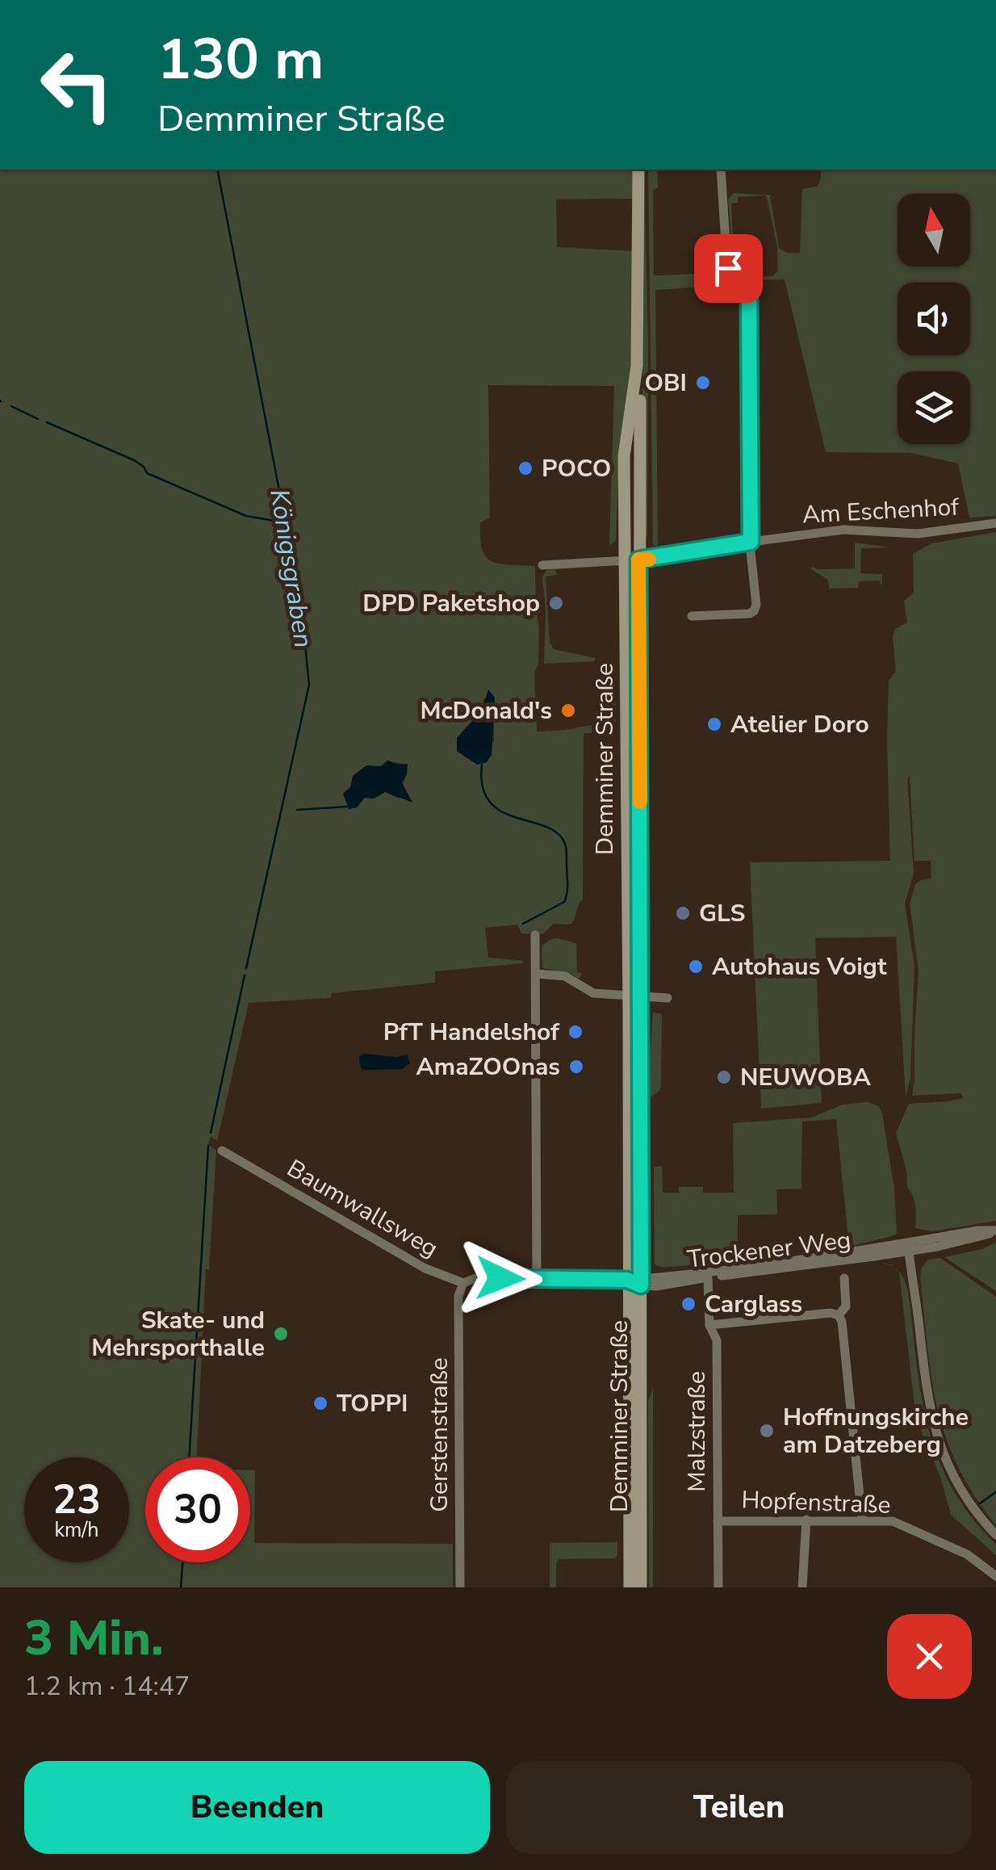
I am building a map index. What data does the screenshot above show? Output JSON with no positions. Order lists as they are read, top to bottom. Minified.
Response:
{"streets":{"main road":["Demminer Straße"],"street":["Am Eschenhof","Baumwallsweg","Trockener Weg","Malzstraße","Gerstenstraße","Hopfenstraße"]},"crossings":[["Am Eschenhof","Demminer Straße"],["Demminer Straße","Baumwallsweg"],["Demminer Straße","Trockener Weg"],["Baumwallsweg","Trockener Weg"],["Baumwallsweg","Gerstenstraße"],["Trockener Weg","Malzstraße"],["Malzstraße","Hopfenstraße"]],"water":["Königsgraben"],"places":["OBI","POCO","DPD Paketshop","McDonald's","Atelier Doro","GLS","Autohaus Voigt","PfT Handelshof","AmaZOOnas","NEUWOBA","Carglass","Skate- und Mehrsporthalle","TOPPI","Hoffnungskirche am Datzeberg"],"north":"top","page":{"turn":["130 m","Demminer Straße"],"speed":"23 km/h","limit":"30","heading":["3 Min.","1.2 km · 14:47"],"buttons":["Beenden","Teilen"]}}
